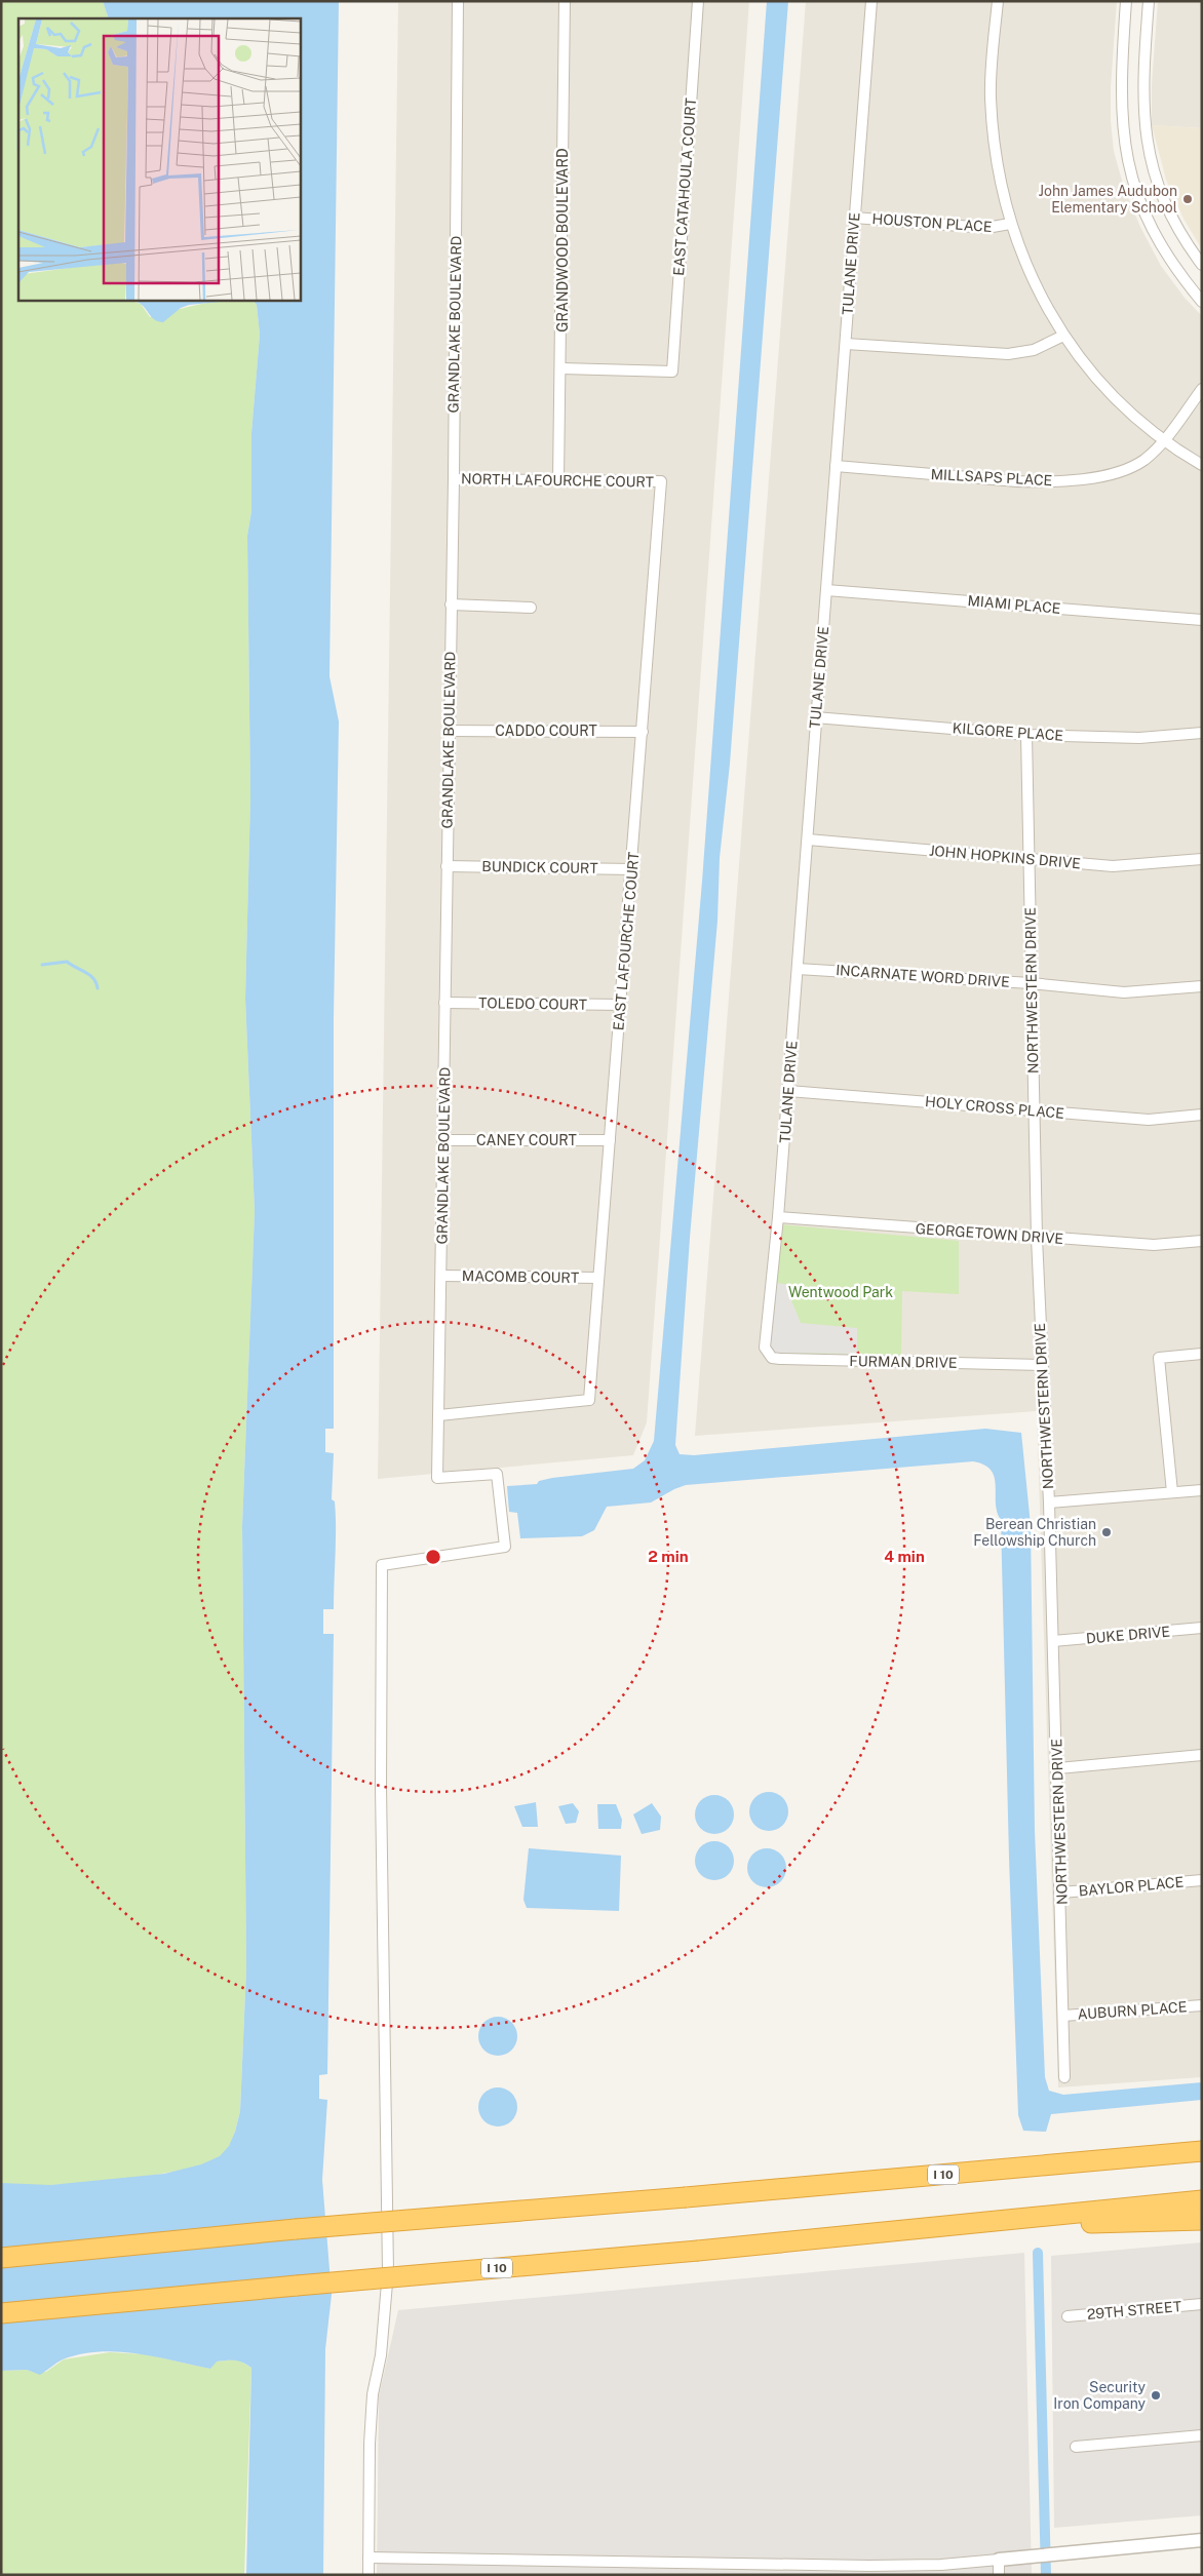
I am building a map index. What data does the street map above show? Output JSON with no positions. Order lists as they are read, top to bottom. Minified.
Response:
{"streets":{"highway":["I 10"],"street":["EAST CATAHOULA COURT","HOUSTON PLACE","GRANDWOOD BOULEVARD","TULANE DRIVE","GRANDLAKE BOULEVARD","MILLSAPS PLACE","NORTH LAFOURCHE COURT","MIAMI PLACE","CADDO COURT","KILGORE PLACE","JOHN HOPKINS DRIVE","BUNDICK COURT","EAST LAFOURCHE COURT","INCARNATE WORD DRIVE","NORTHWESTERN DRIVE","TOLEDO COURT","HOLY CROSS PLACE","CANEY COURT","GEORGETOWN DRIVE","MACOMB COURT","FURMAN DRIVE","DUKE DRIVE","BAYLOR PLACE","AUBURN PLACE","29TH STREET"]},"crossings":[["EAST CATAHOULA COURT","GRANDWOOD BOULEVARD"],["HOUSTON PLACE","TULANE DRIVE"],["GRANDWOOD BOULEVARD","NORTH LAFOURCHE COURT"],["TULANE DRIVE","MILLSAPS PLACE"],["TULANE DRIVE","MIAMI PLACE"],["TULANE DRIVE","KILGORE PLACE"],["TULANE DRIVE","JOHN HOPKINS DRIVE"],["TULANE DRIVE","INCARNATE WORD DRIVE"],["TULANE DRIVE","HOLY CROSS PLACE"],["TULANE DRIVE","GEORGETOWN DRIVE"],["TULANE DRIVE","FURMAN DRIVE"],["GRANDLAKE BOULEVARD","NORTH LAFOURCHE COURT"],["GRANDLAKE BOULEVARD","CADDO COURT"],["GRANDLAKE BOULEVARD","BUNDICK COURT"],["GRANDLAKE BOULEVARD","EAST LAFOURCHE COURT"],["GRANDLAKE BOULEVARD","TOLEDO COURT"],["GRANDLAKE BOULEVARD","CANEY COURT"],["GRANDLAKE BOULEVARD","MACOMB COURT"],["NORTH LAFOURCHE COURT","EAST LAFOURCHE COURT"],["CADDO COURT","EAST LAFOURCHE COURT"],["KILGORE PLACE","NORTHWESTERN DRIVE"],["JOHN HOPKINS DRIVE","NORTHWESTERN DRIVE"],["BUNDICK COURT","EAST LAFOURCHE COURT"],["EAST LAFOURCHE COURT","TOLEDO COURT"],["EAST LAFOURCHE COURT","CANEY COURT"],["EAST LAFOURCHE COURT","MACOMB COURT"],["INCARNATE WORD DRIVE","NORTHWESTERN DRIVE"],["NORTHWESTERN DRIVE","HOLY CROSS PLACE"],["NORTHWESTERN DRIVE","GEORGETOWN DRIVE"],["NORTHWESTERN DRIVE","FURMAN DRIVE"],["NORTHWESTERN DRIVE","DUKE DRIVE"],["NORTHWESTERN DRIVE","BAYLOR PLACE"],["NORTHWESTERN DRIVE","AUBURN PLACE"]],"parks":["Wentwood Park"],"places":["John James Audubon Elementary School","Berean Christian Fellowship Church","Security Iron Company"],"rings":["2 min","4 min"]}
